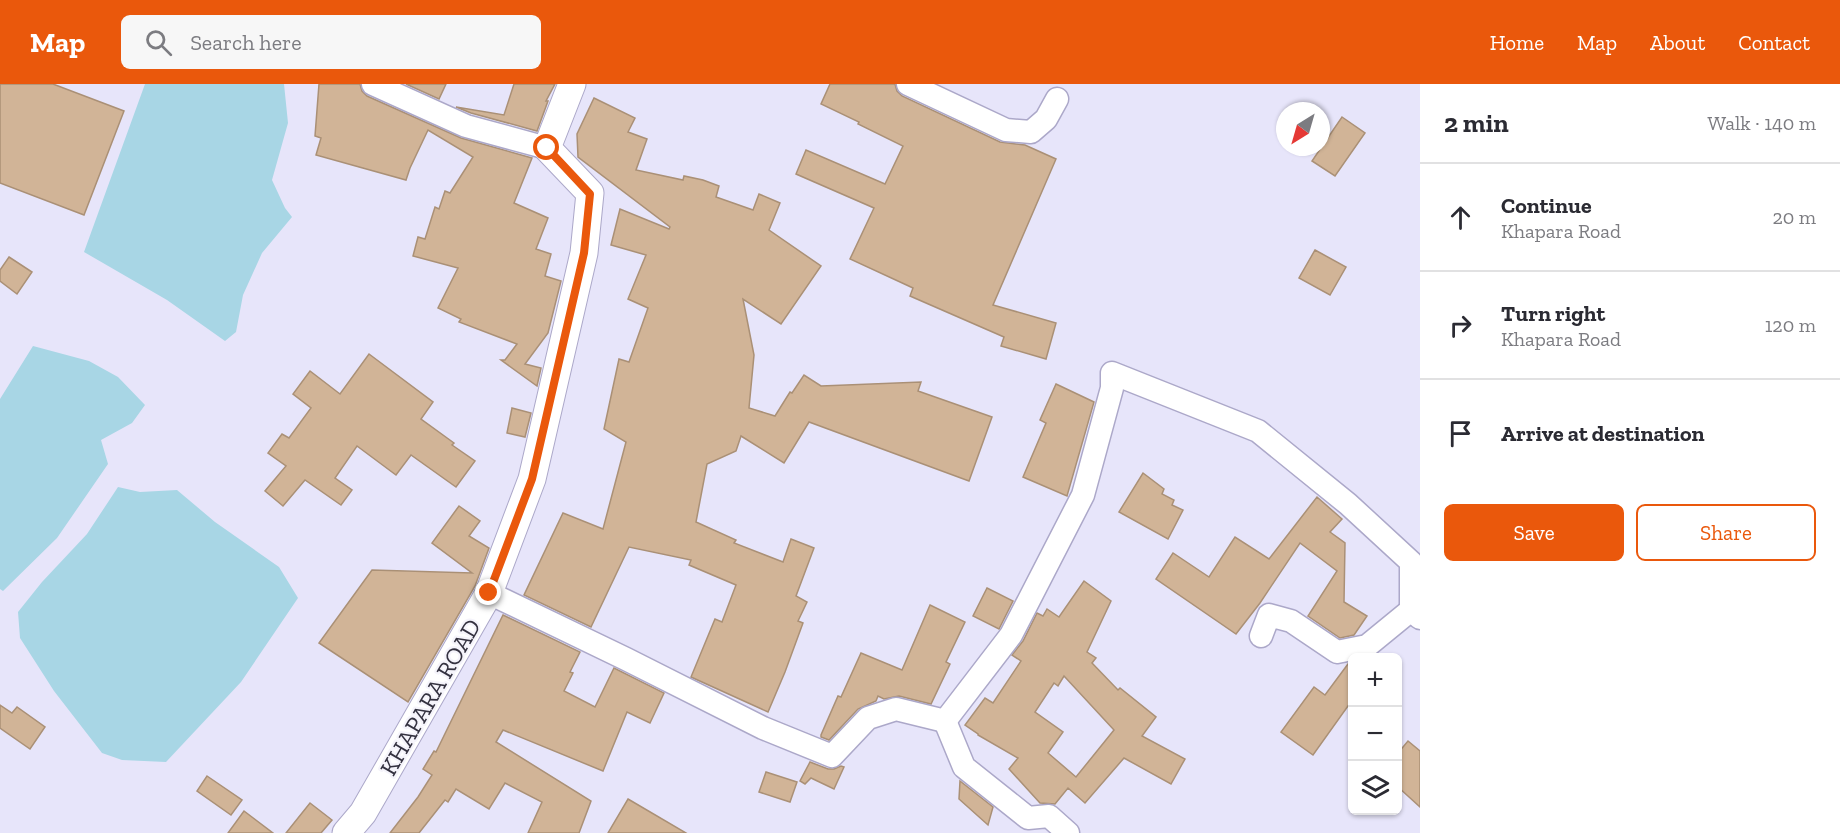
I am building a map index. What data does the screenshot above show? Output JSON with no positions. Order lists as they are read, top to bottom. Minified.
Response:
{"streets":{"street":["KHAPARA ROAD"]},"north":"bottom left","page":{"header":"Map","search":"Search here","nav":["Home","Map","About","Contact"],"heading":["2 min","Walk · 140 m"],"list":[["Continue","Khapara Road","20 m"],["Turn right","Khapara Road","120 m"],"Arrive at destination"],"buttons":["Save","Share"],"map_buttons":["+","−"]}}
